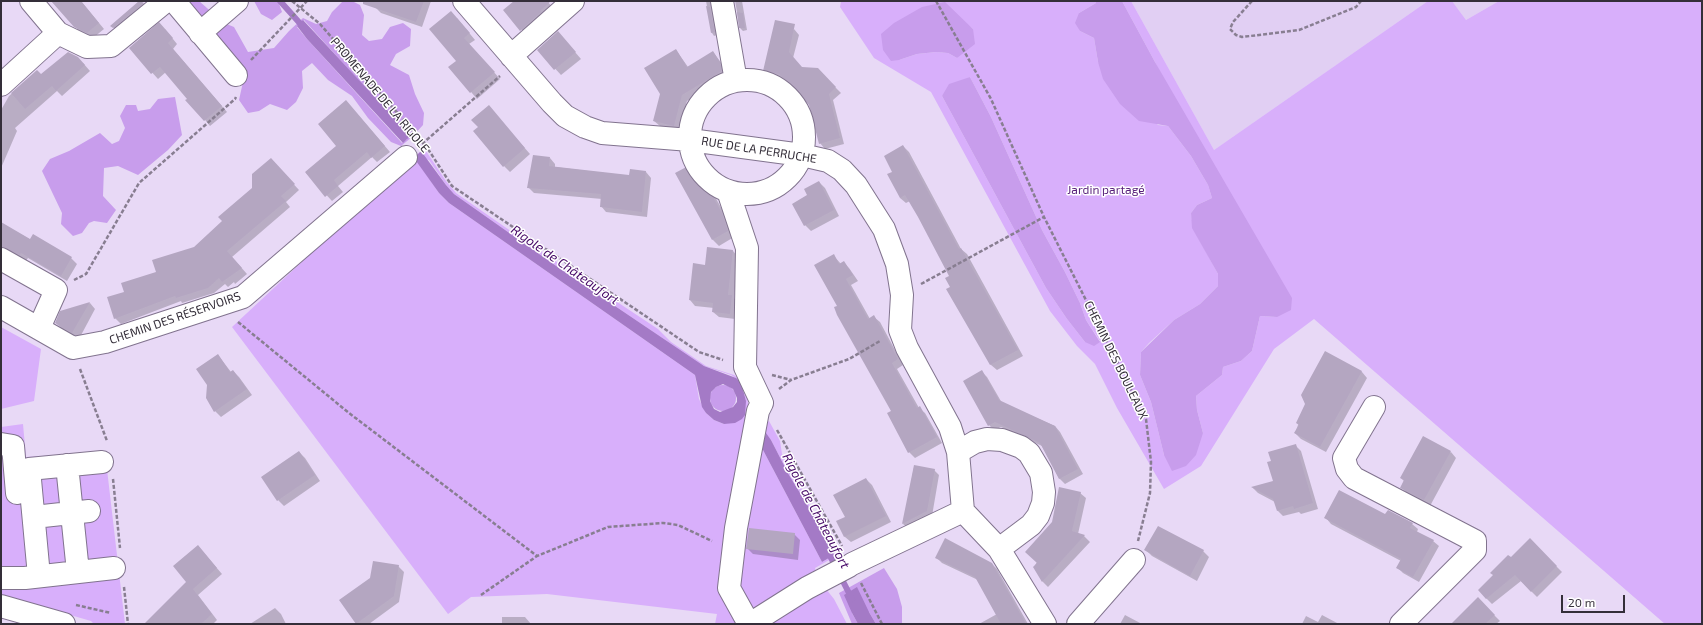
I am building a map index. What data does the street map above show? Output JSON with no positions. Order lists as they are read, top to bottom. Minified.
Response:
{"streets":{"street":["RUE DE LA PERRUCHE","CHEMIN DES RÉSERVOIRS"],"path":["PROMENADE DE LA RIGOLE","CHEMIN DES BOULEAUX"]},"crossings":[["PROMENADE DE LA RIGOLE","CHEMIN DES RÉSERVOIRS"]],"water":["Rigole de Châteaufort"],"parks":["Jardin partagé"],"scale_bar":"20 m"}
